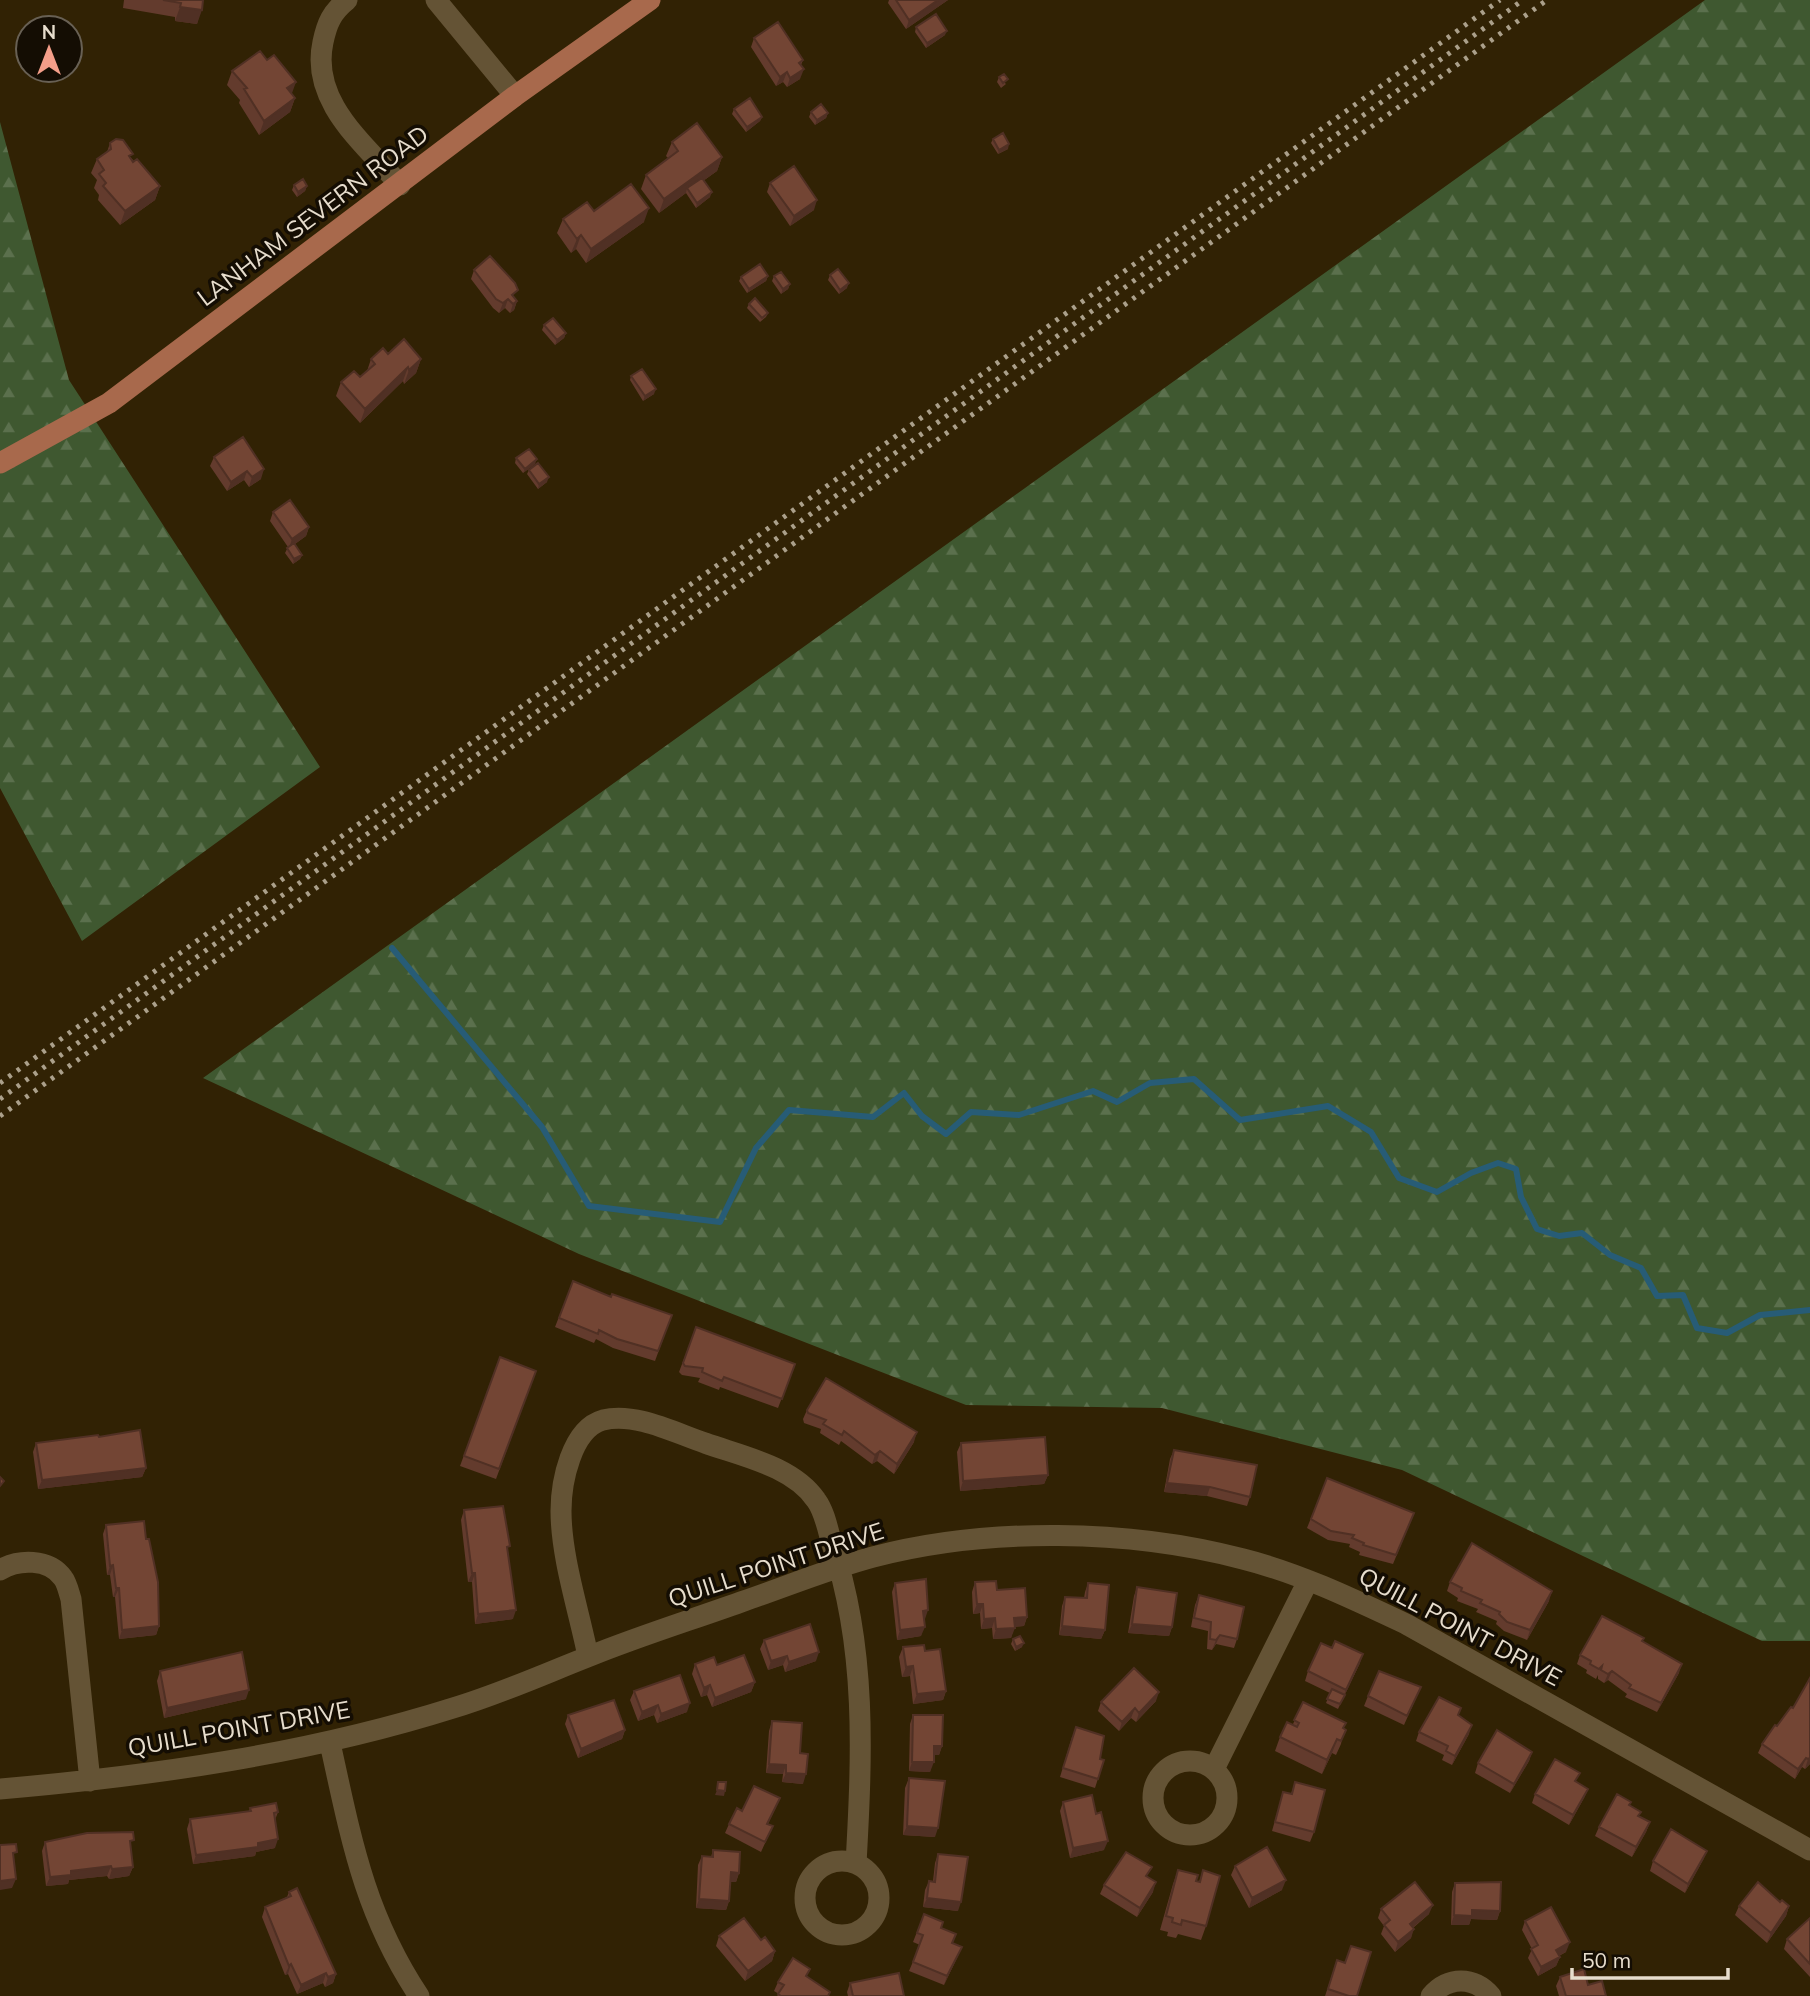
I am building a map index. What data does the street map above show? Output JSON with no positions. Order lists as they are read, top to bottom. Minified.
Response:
{"streets":{"main road":["LANHAM SEVERN ROAD"],"street":["QUILL POINT DRIVE"]},"scale_bar":"50 m","north":"top"}
